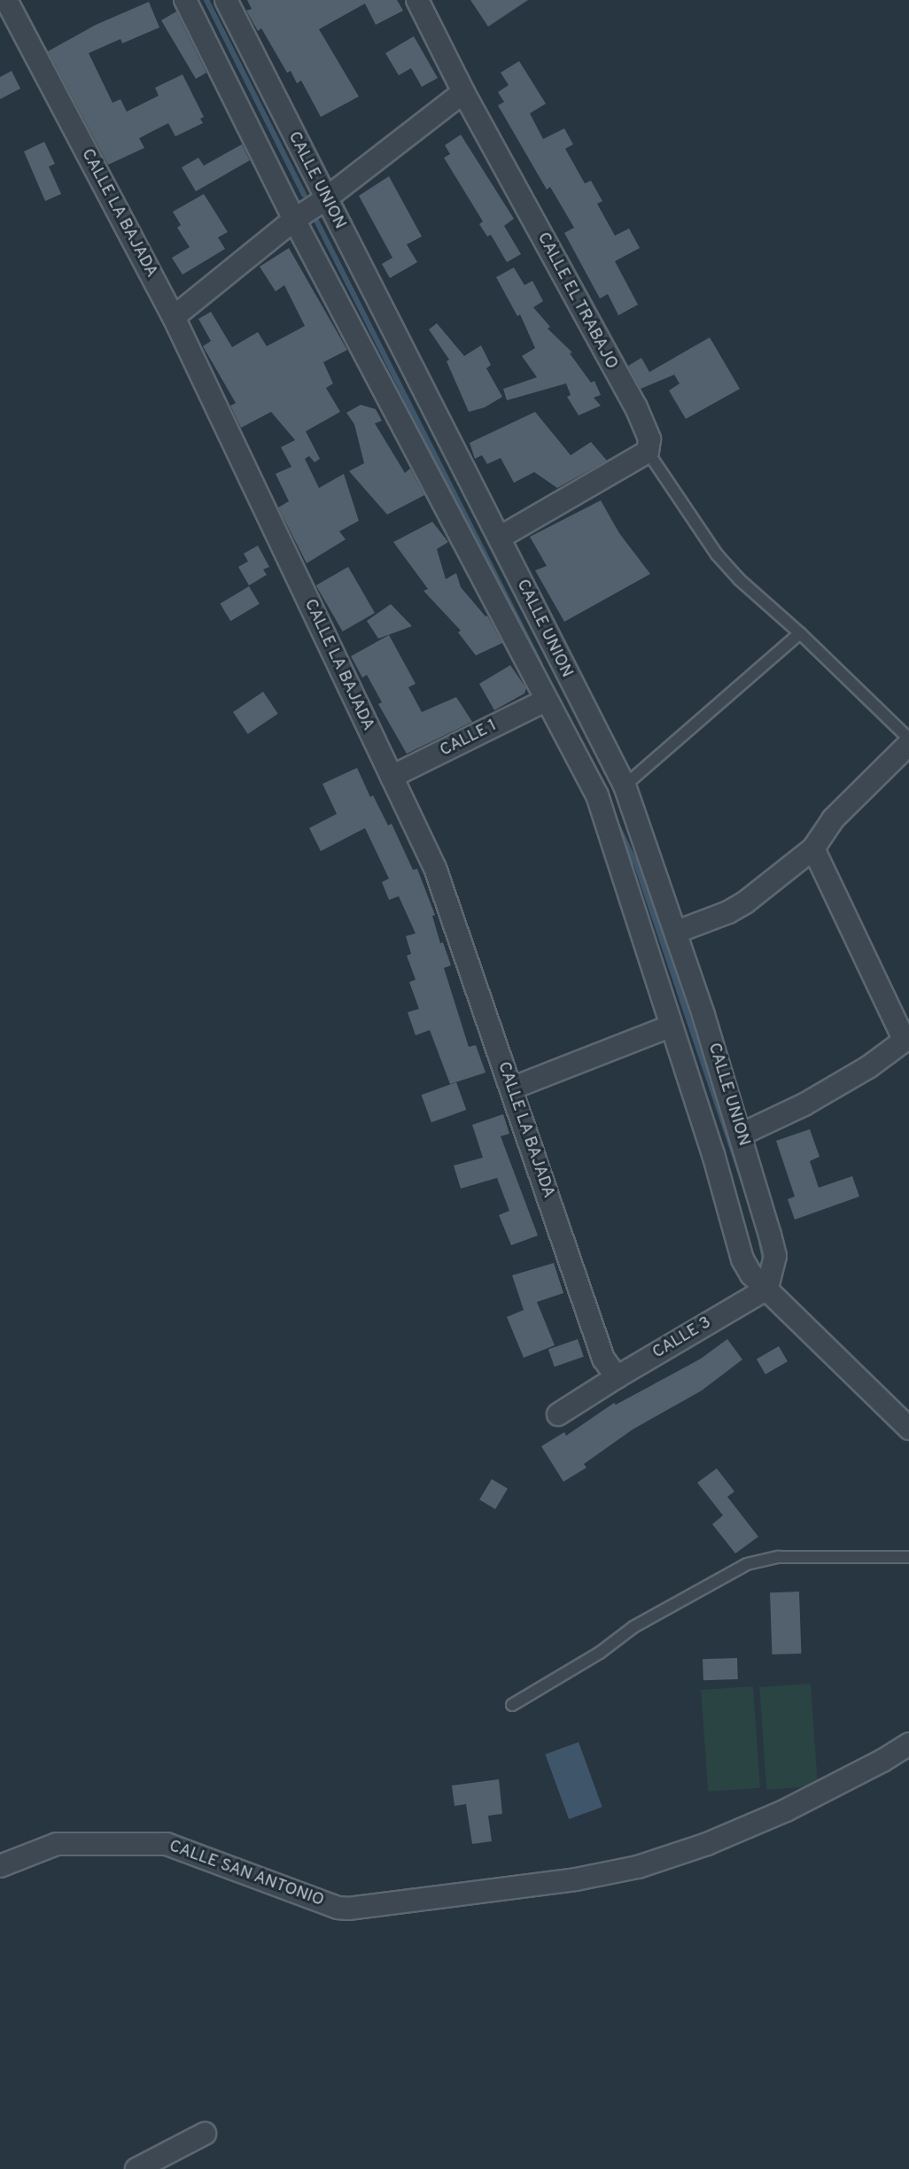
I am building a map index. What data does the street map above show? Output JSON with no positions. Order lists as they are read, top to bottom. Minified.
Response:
{"streets":{"street":["CALLE UNION","CALLE LA BAJADA","CALLE EL TRABAJO","CALLE 1","CALLE 3","CALLE SAN ANTONIO"]},"crossings":[["CALLE UNION","CALLE 3"],["CALLE LA BAJADA","CALLE 1"],["CALLE LA BAJADA","CALLE 3"]]}
